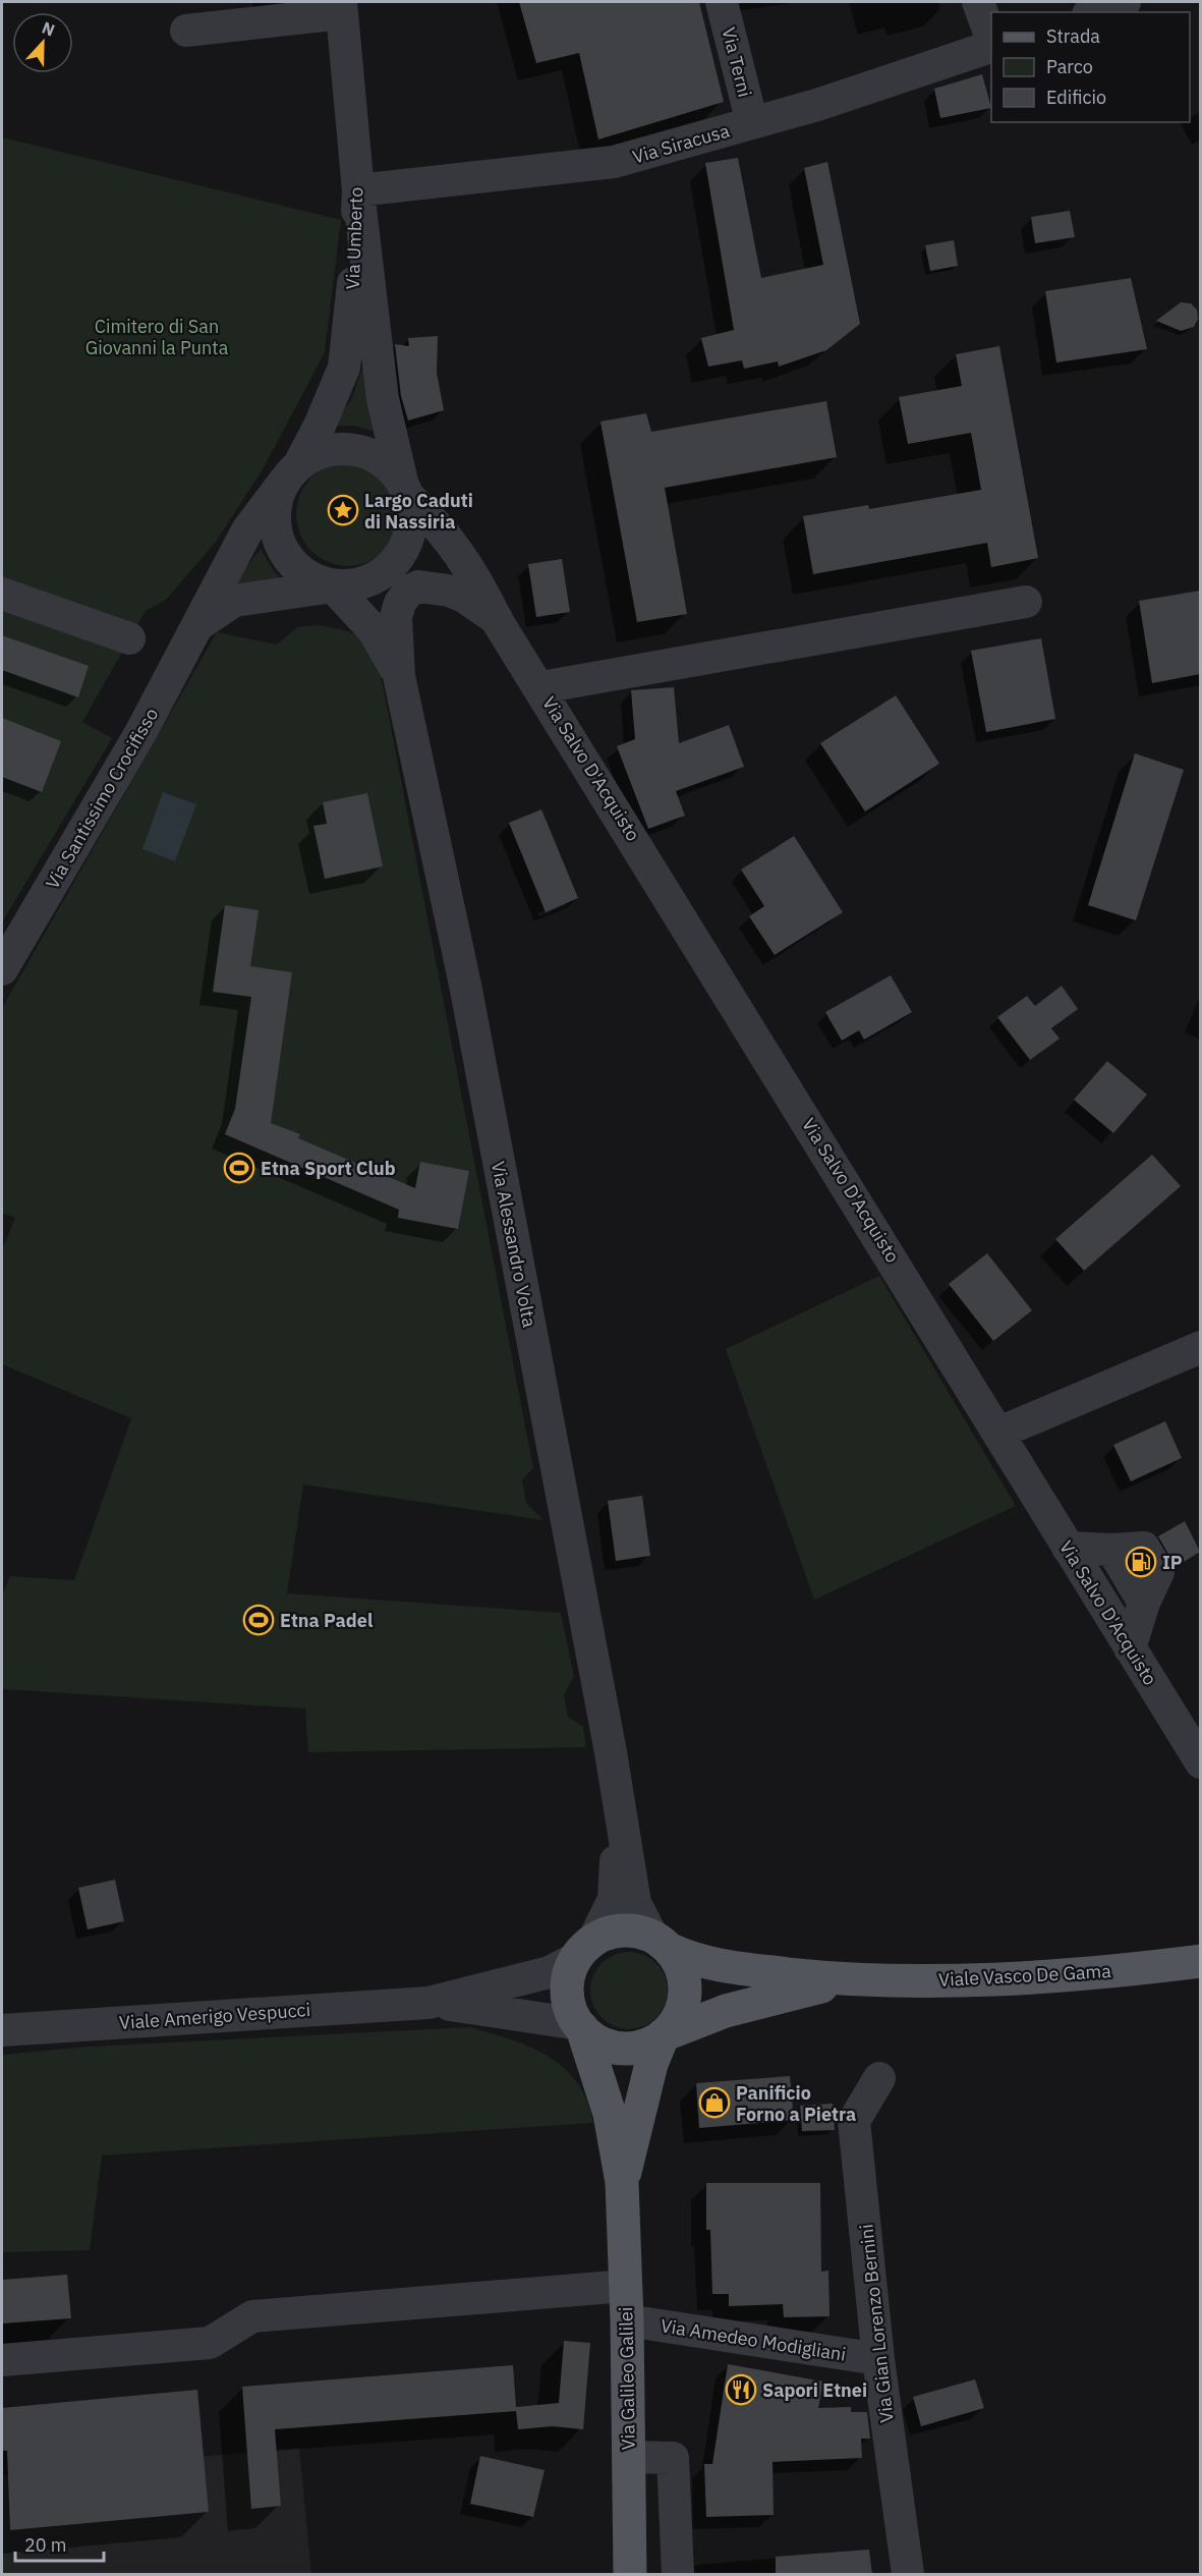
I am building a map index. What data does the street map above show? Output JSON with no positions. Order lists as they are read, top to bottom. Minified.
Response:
{"streets":{"main road":["Viale Vasco De Gama","Via Galileo Galilei"],"street":["Via Terni","Via Siracusa","Via Umberto","Via Salvo D'Acquisto","Via Santissimo Crocifisso","Via Alessandro Volta","Viale Amerigo Vespucci","Via Gian Lorenzo Bernini","Via Amedeo Modigliani"]},"crossings":[["Via Terni","Via Siracusa"],["Via Siracusa","Via Umberto"],["Via Umberto","Via Salvo D'Acquisto"],["Via Umberto","Via Santissimo Crocifisso"],["Via Salvo D'Acquisto","Via Santissimo Crocifisso"],["Via Gian Lorenzo Bernini","Via Amedeo Modigliani"],["Via Amedeo Modigliani","Via Galileo Galilei"]],"parks":["Cimitero di San Giovanni la Punta"],"places":{"place":["Largo Caduti di Nassiria"],"sports":["Etna Sport Club","Etna Padel"],"fuel station":["IP"],"shop":["Panificio Forno a Pietra"],"restaurant":["Sapori Etnei"]},"legend":["Strada","Parco","Edificio"],"scale_bar":"20 m","north":"top"}
